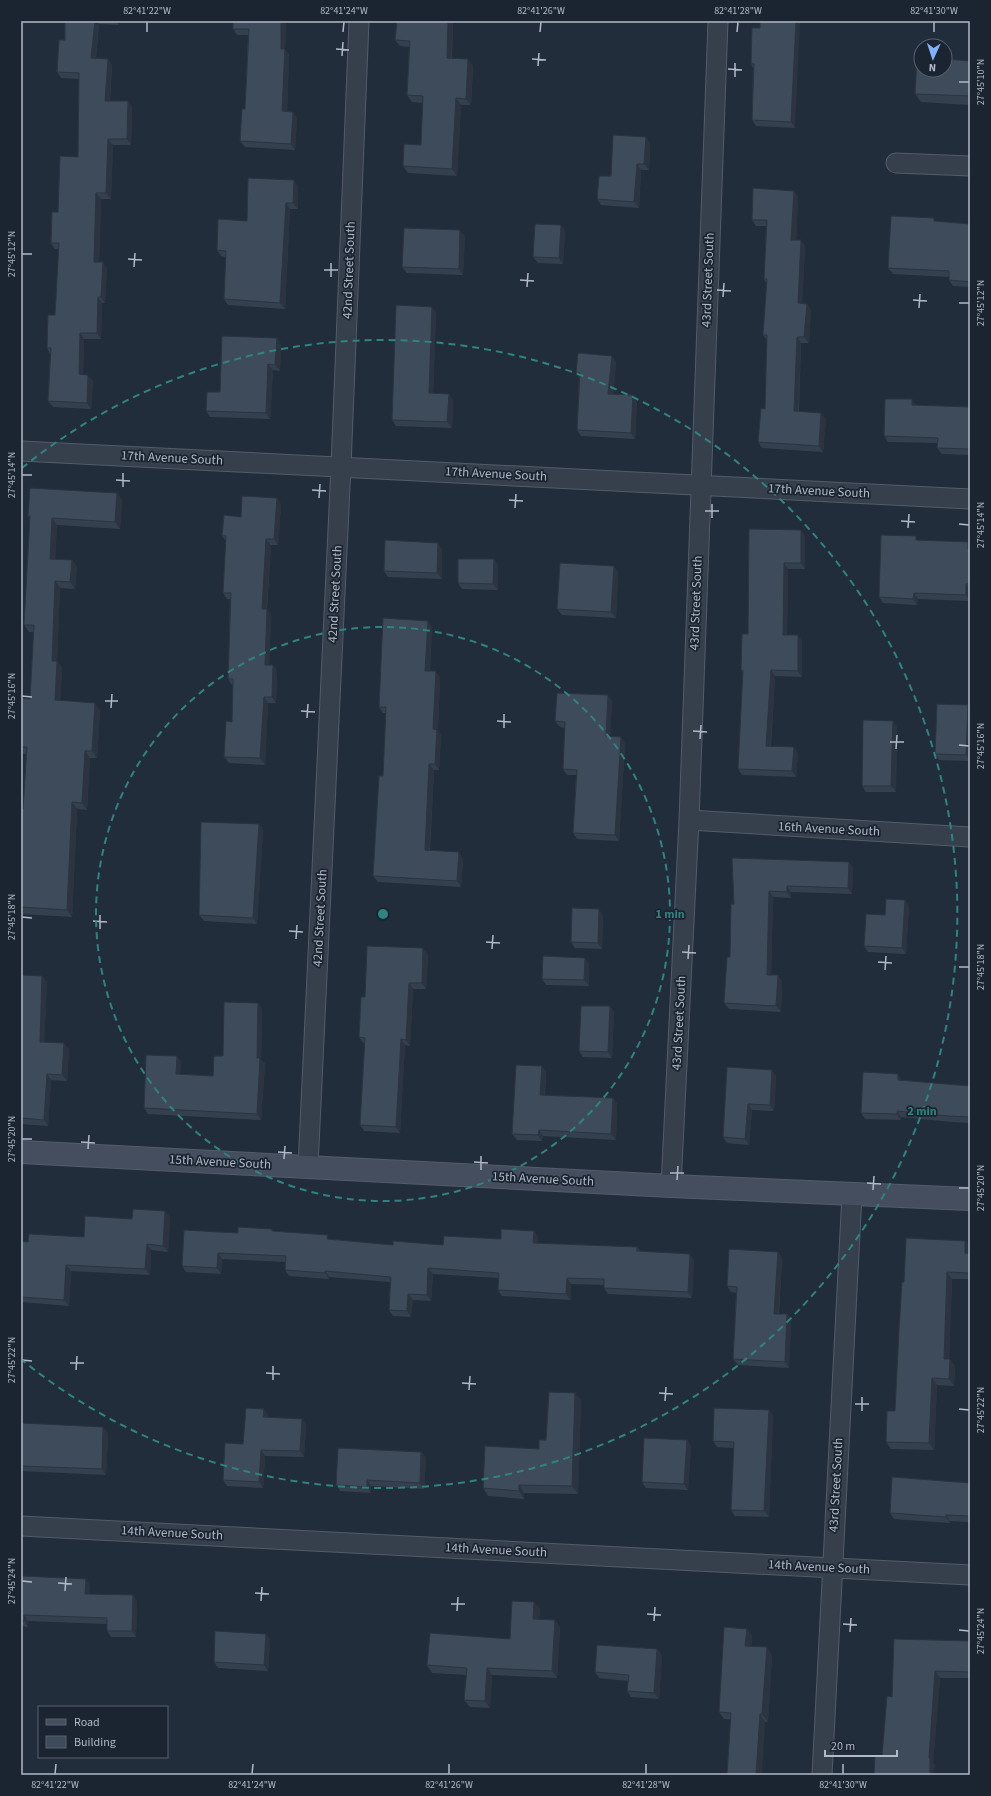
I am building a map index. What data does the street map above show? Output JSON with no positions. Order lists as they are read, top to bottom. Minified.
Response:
{"streets":{"street":["42nd Street South","43rd Street South","17th Avenue South","16th Avenue South","15th Avenue South","14th Avenue South"]},"crossings":[["42nd Street South","17th Avenue South"],["42nd Street South","15th Avenue South"],["43rd Street South","17th Avenue South"],["43rd Street South","16th Avenue South"],["43rd Street South","15th Avenue South"],["43rd Street South","14th Avenue South"]],"legend":["Road","Building"],"scale_bar":"20 m","north":"bottom","coordinates":["82°41'22\"W","82°41'24\"W","82°41'26\"W","82°41'28\"W","82°41'30\"W","27°45'10\"N","27°45'12\"N","27°45'14\"N","27°45'16\"N","27°45'18\"N","27°45'20\"N","27°45'22\"N","27°45'24\"N"],"rings":["1 min","2 min"]}
